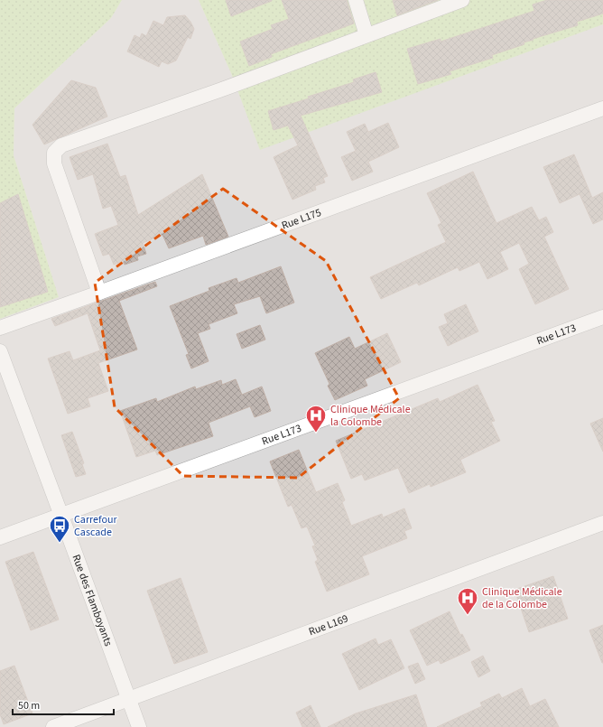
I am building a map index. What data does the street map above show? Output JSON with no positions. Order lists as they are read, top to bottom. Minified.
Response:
{"streets":{"street":["Rue L175","Rue L173","Rue des Flamboyants","Rue L169"]},"crossings":[["Rue L173","Rue des Flamboyants"],["Rue des Flamboyants","Rue L169"]],"places":{"hospital":["Clinique Médicale la Colombe","Clinique Médicale de la Colombe"],"bus stop":["Carrefour Cascade"]},"scale_bar":"50 m"}
